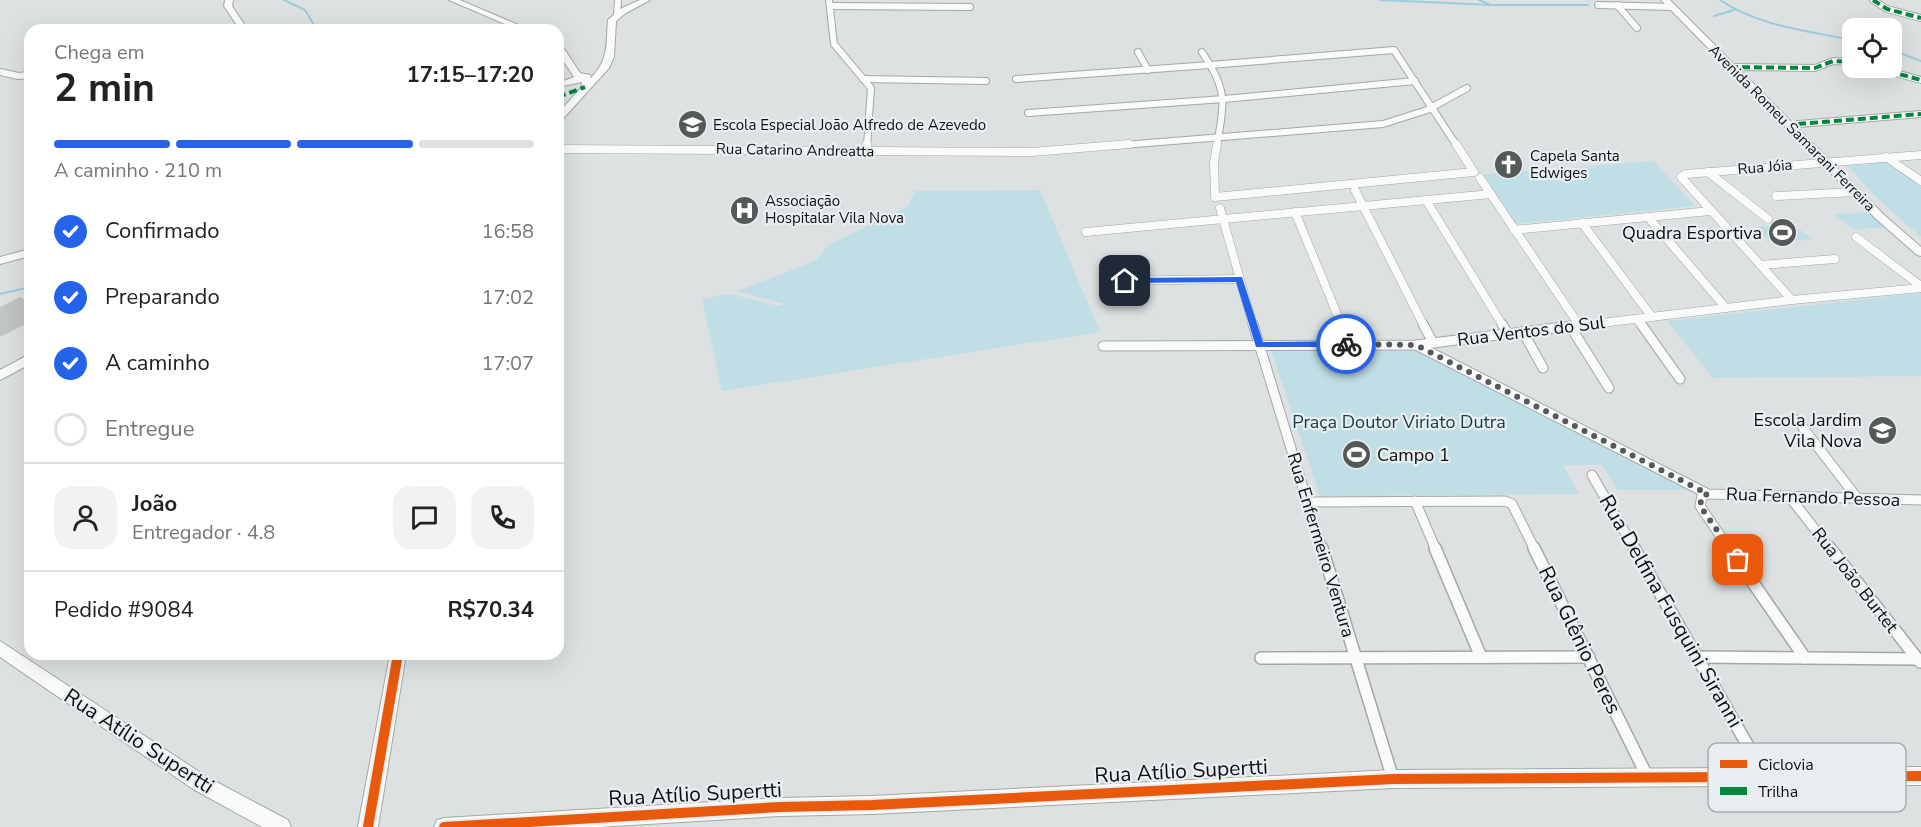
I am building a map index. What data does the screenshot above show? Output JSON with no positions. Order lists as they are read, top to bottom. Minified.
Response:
{"streets":{"street":["Avenida Romeu Samarani Ferreira","Rua Catarino Andreatta","Rua Jóia","Rua Ventos do Sul","Rua Fernando Pessoa","Rua Enfermeiro Ventura","Rua João Burtet","Rua Delfina Fusquini Siranni","Rua Glênio Peres","Rua Atílio Supertti"]},"crossings":[["Avenida Romeu Samarani Ferreira","Rua Jóia"],["Rua Ventos do Sul","Rua Fernando Pessoa"],["Rua Ventos do Sul","Rua Enfermeiro Ventura"],["Rua Fernando Pessoa","Rua João Burtet"],["Rua Enfermeiro Ventura","Rua Atílio Supertti"],["Rua Glênio Peres","Rua Atílio Supertti"]],"parks":["Praça Doutor Viriato Dutra"],"places":{"school or university":["Escola Especial João Alfredo de Azevedo","Escola Jardim Vila Nova"],"church":["Capela Santa Edwiges"],"hospital":["Associação Hospitalar Vila Nova"],"sports":["Quadra Esportiva","Campo 1"]},"legend":["Ciclovia","Trilha"],"page":{"heading":["2 min","Chega em","17:15–17:20"],"panel":["João","Entregador · 4.8","Pedido #9084","R$70.34"],"bar":"A caminho · 210 m","list":[["Confirmado","16:58"],["Preparando","17:02"],["A caminho","17:07"],"Entregue"]}}
